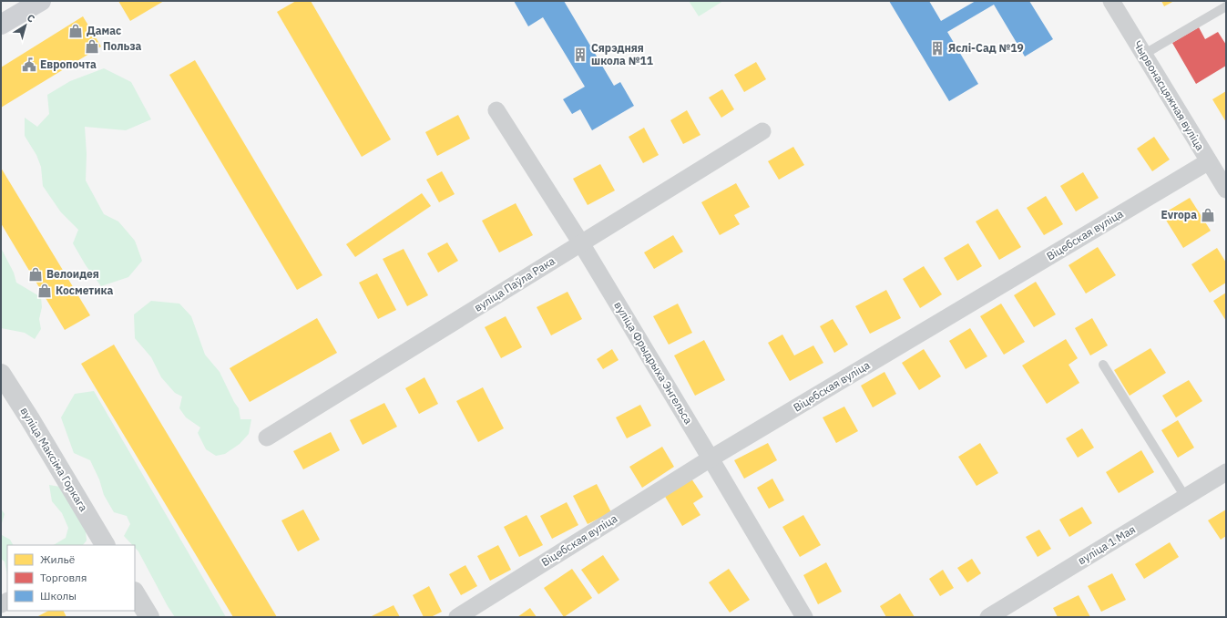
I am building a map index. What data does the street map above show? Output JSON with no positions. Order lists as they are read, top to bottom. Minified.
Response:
{"streets":{"street":["Чырвонасцяжная вуліца","Віцебская вуліца","вуліца Паўла Рака","вуліца Фрыдрыха Энгельса","вуліца Максіма Горкага","вуліца 1 Мая"]},"crossings":[["Чырвонасцяжная вуліца","Віцебская вуліца"],["Віцебская вуліца","вуліца Фрыдрыха Энгельса"],["вуліца Паўла Рака","вуліца Фрыдрыха Энгельса"]],"places":{"shop":["Дамас","Польза","Evropa","Велоидея","Косметика"],"building":["Яслі-Сад №19","Сярэдняя школа №11"],"public building":["Европочта"]},"legend":["Жильё","Торговля","Школы"],"north":"top right"}
